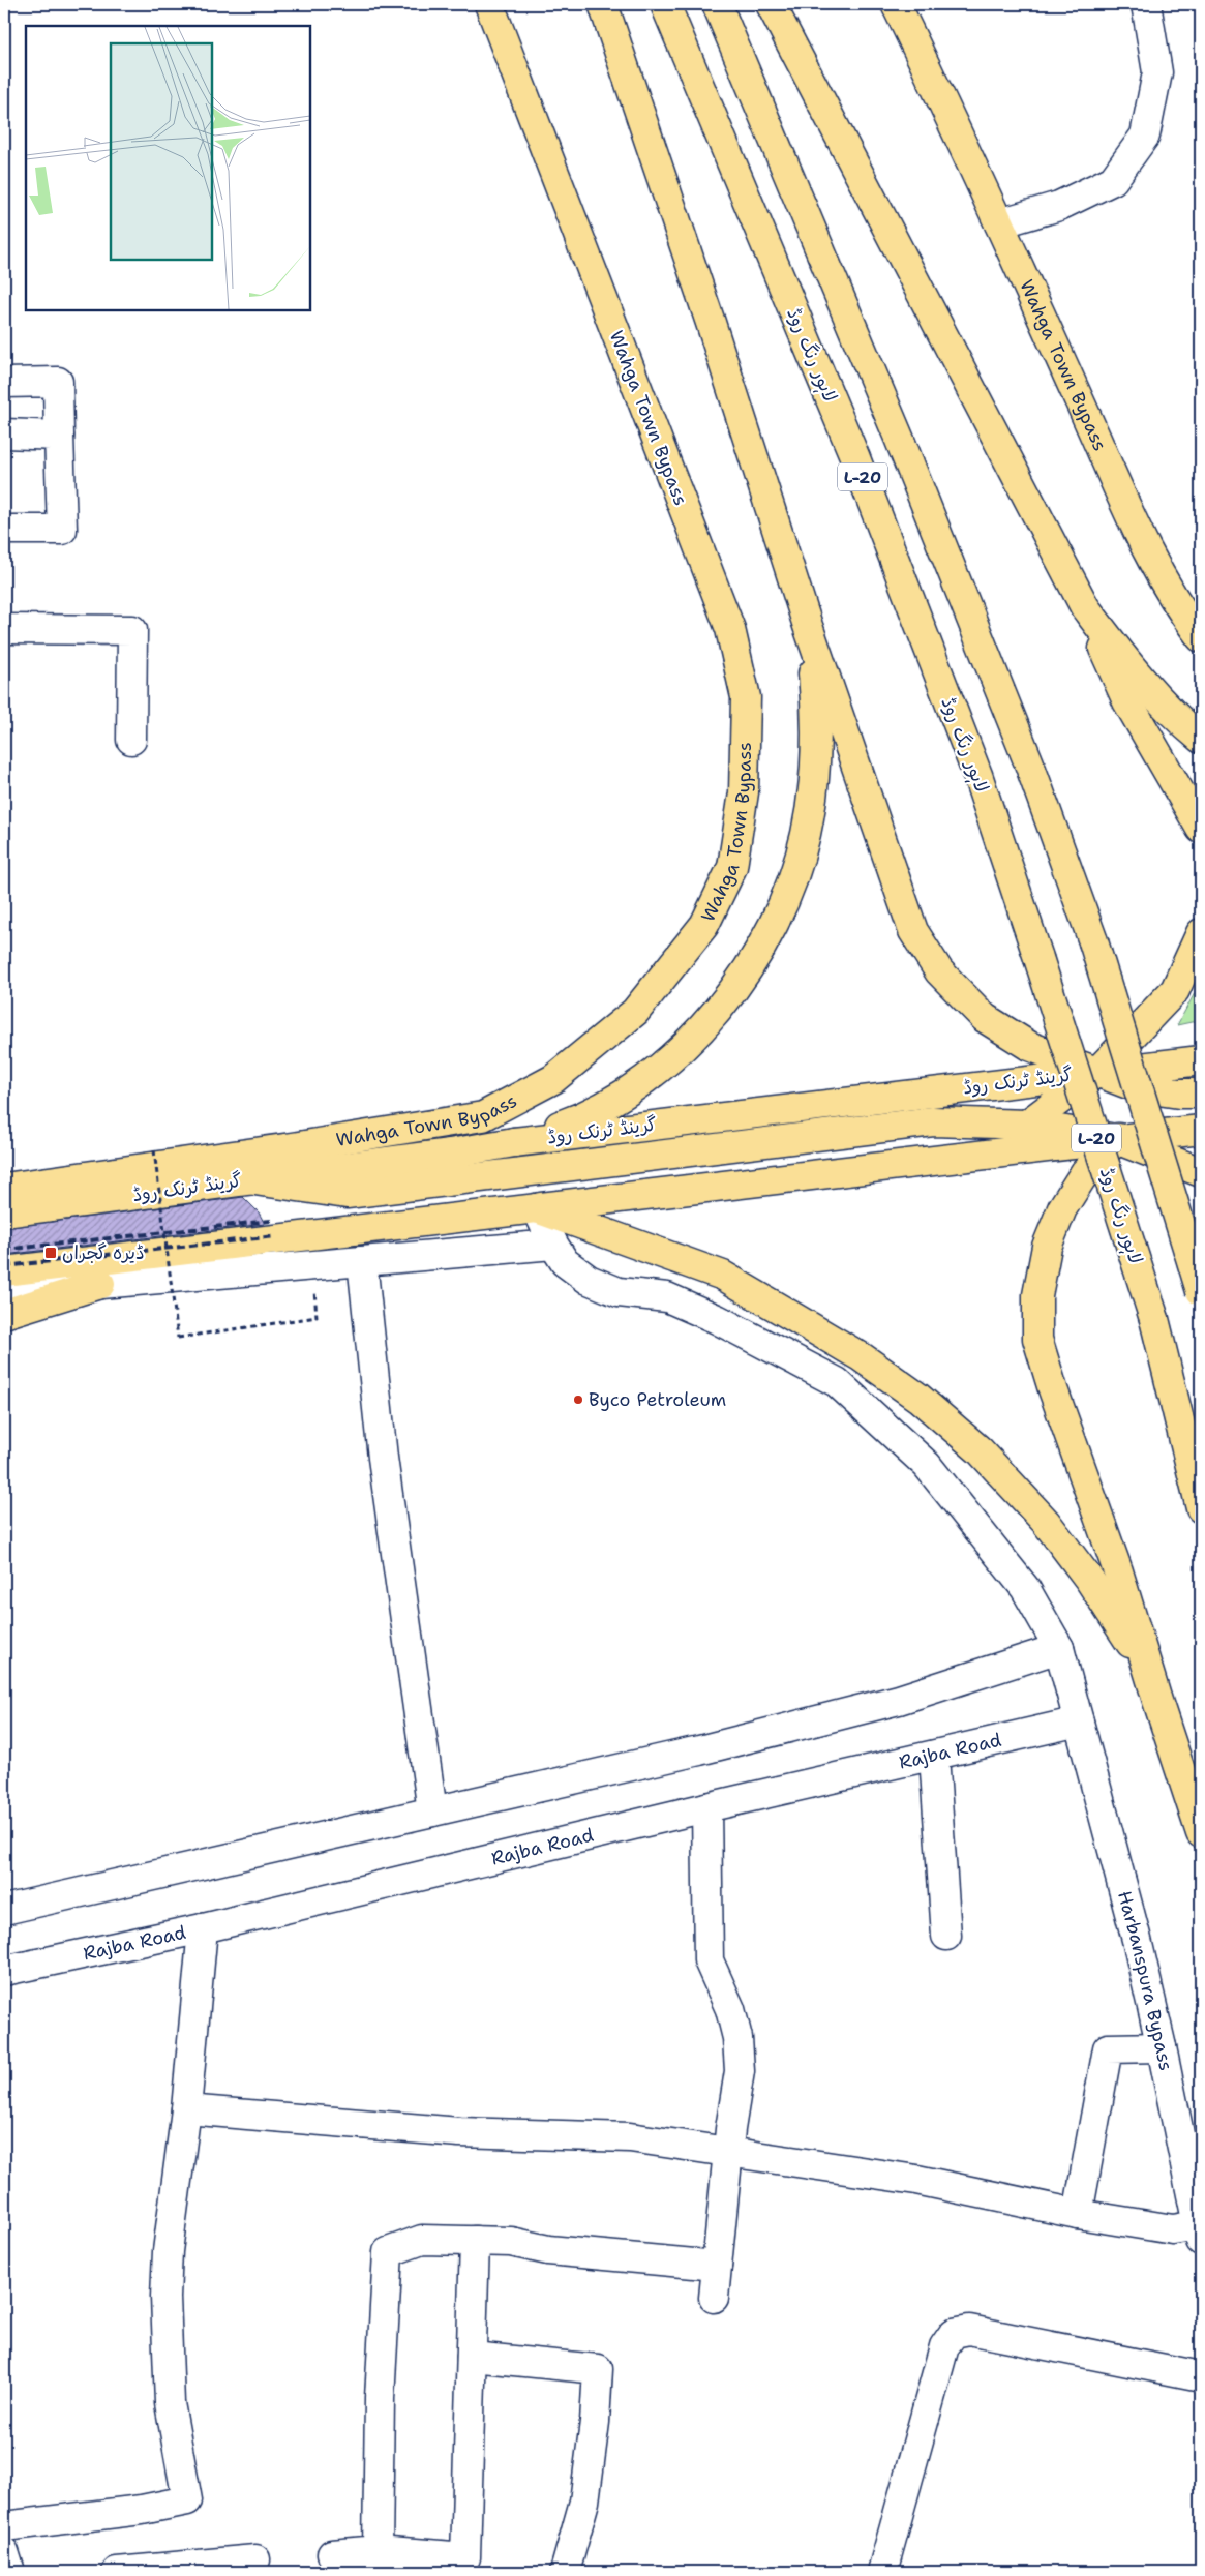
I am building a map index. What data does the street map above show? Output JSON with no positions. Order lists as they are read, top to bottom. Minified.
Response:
{"streets":{"main road":["لاہور رنگ روڈ","Wahga Town Bypass","L-20","گرینڈ ٹرنک روڈ"],"street":["Rajba Road","Harbanspura Bypass"]},"crossings":[["Rajba Road","Harbanspura Bypass"]],"places":{"transit":["ڈیرہ گجراں"],"other":["Byco Petroleum"]}}
